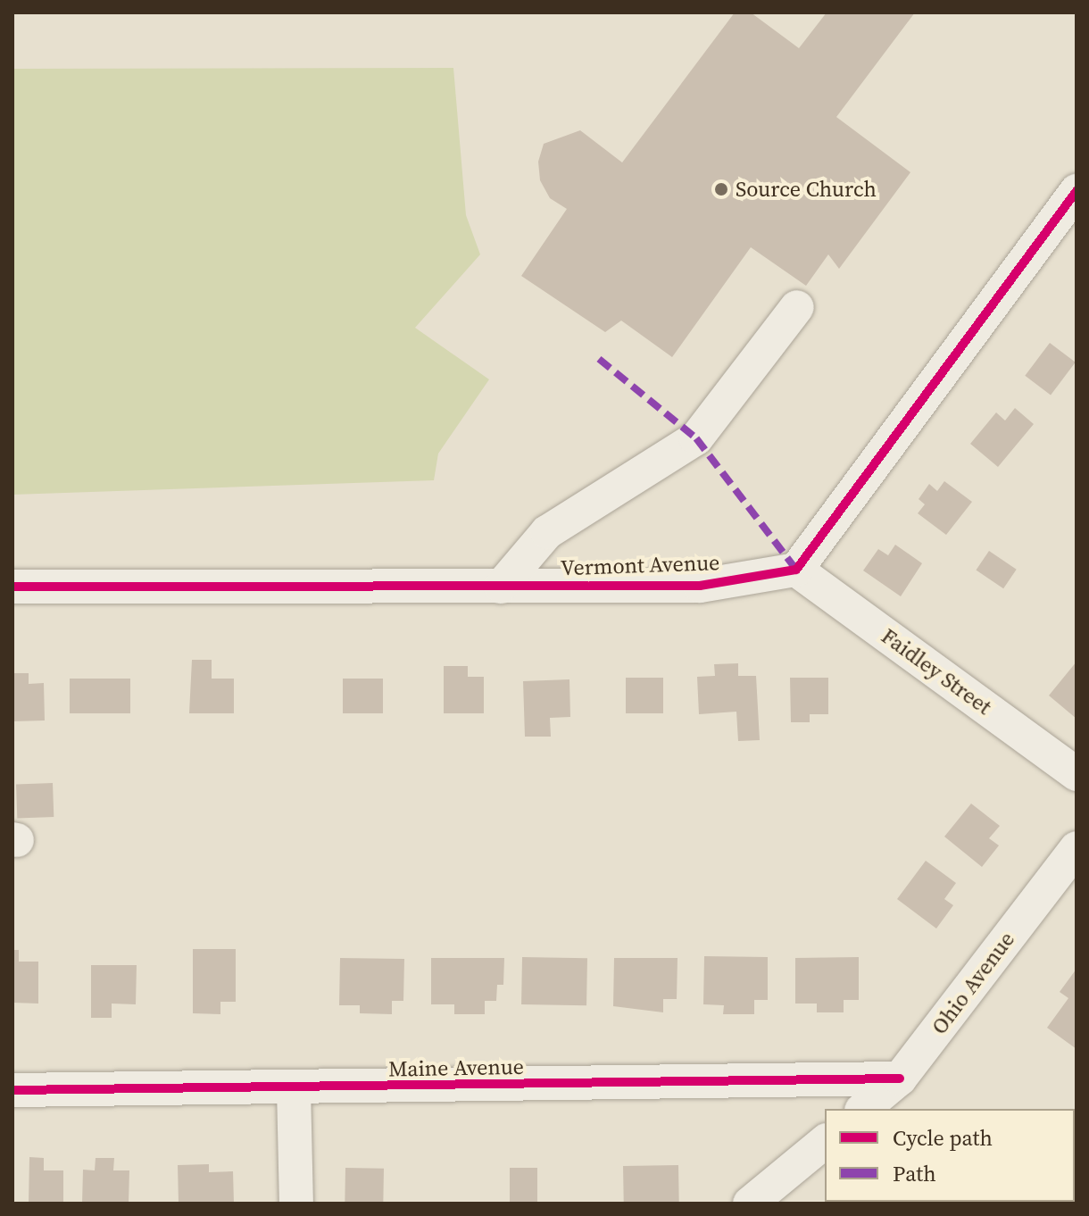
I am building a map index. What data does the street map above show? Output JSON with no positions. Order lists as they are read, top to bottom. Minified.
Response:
{"streets":{"street":["Vermont Avenue","Faidley Street","Ohio Avenue","Maine Avenue"]},"crossings":[["Vermont Avenue","Faidley Street"],["Ohio Avenue","Maine Avenue"]],"places":["Source Church"],"legend":["Cycle path","Path"]}
